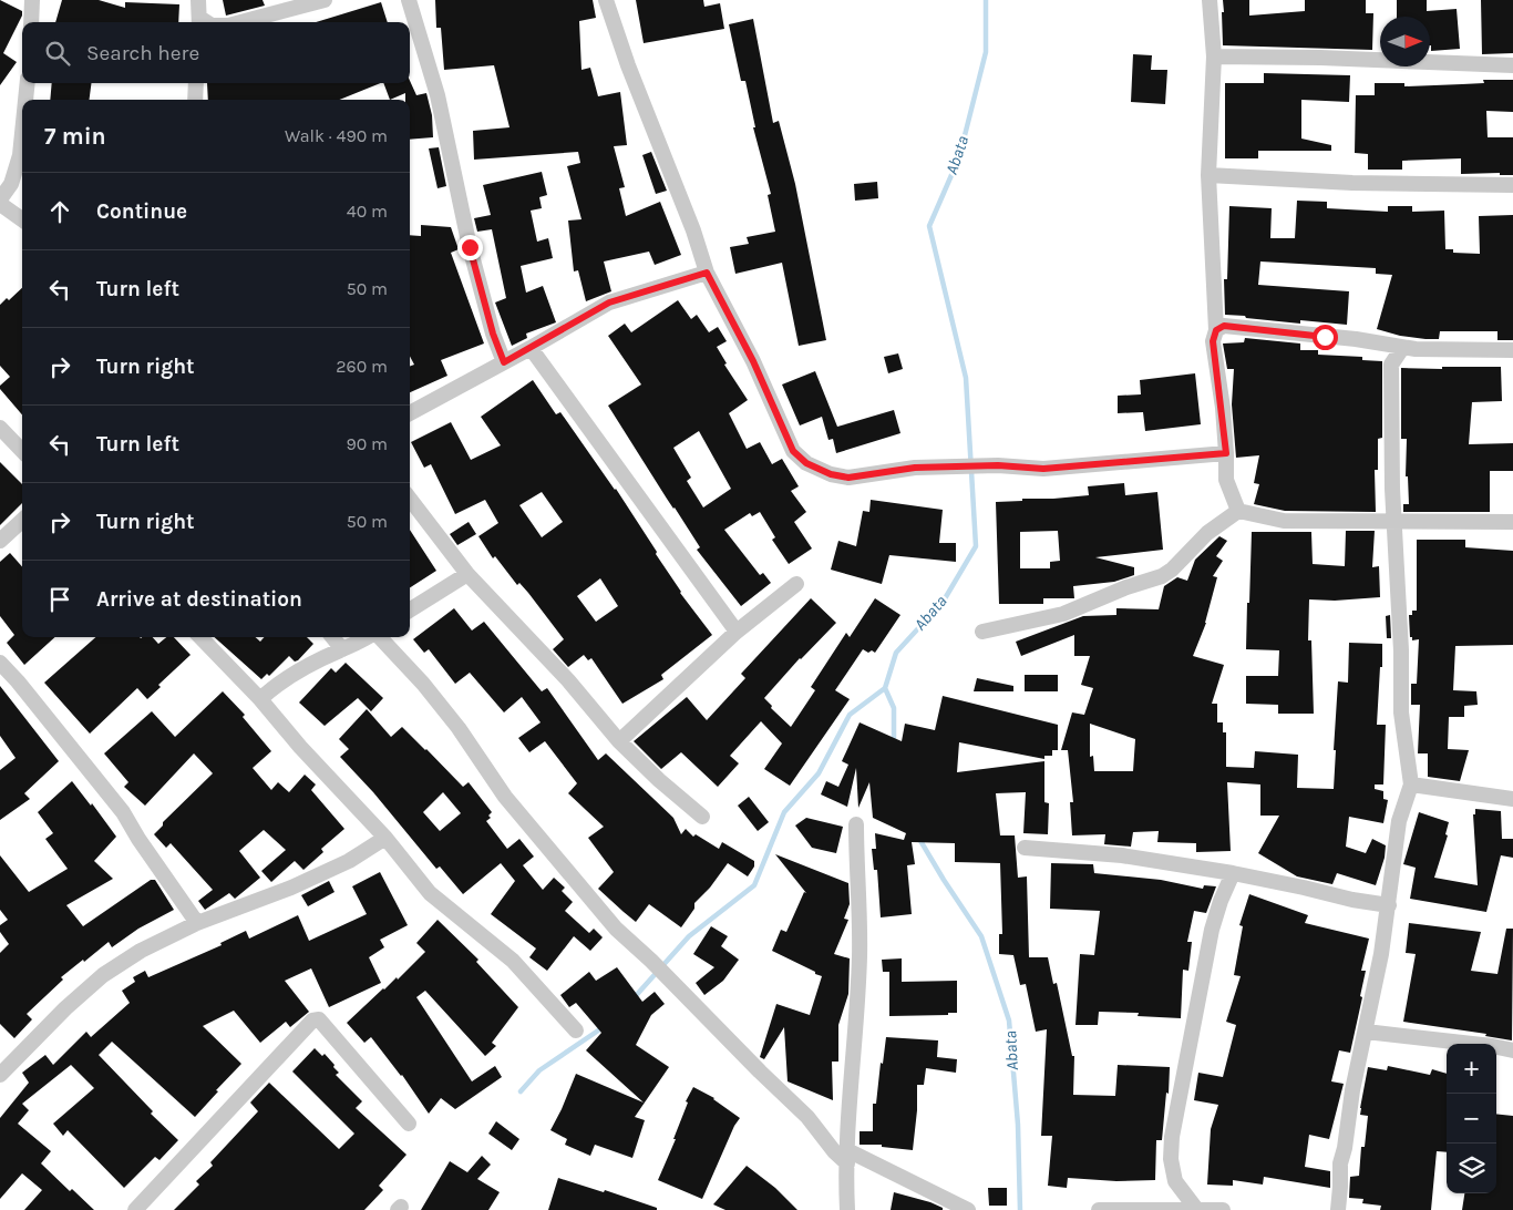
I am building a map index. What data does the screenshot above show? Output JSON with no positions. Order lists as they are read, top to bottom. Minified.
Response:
{"water":["Abata"],"north":"right","page":{"search":"Search here","heading":["7 min","Walk · 490 m"],"list":[["Continue","40 m"],["Turn left","50 m"],["Turn right","260 m"],["Turn left","90 m"],["Turn right","50 m"],"Arrive at destination"],"map_buttons":["+","−"]}}
